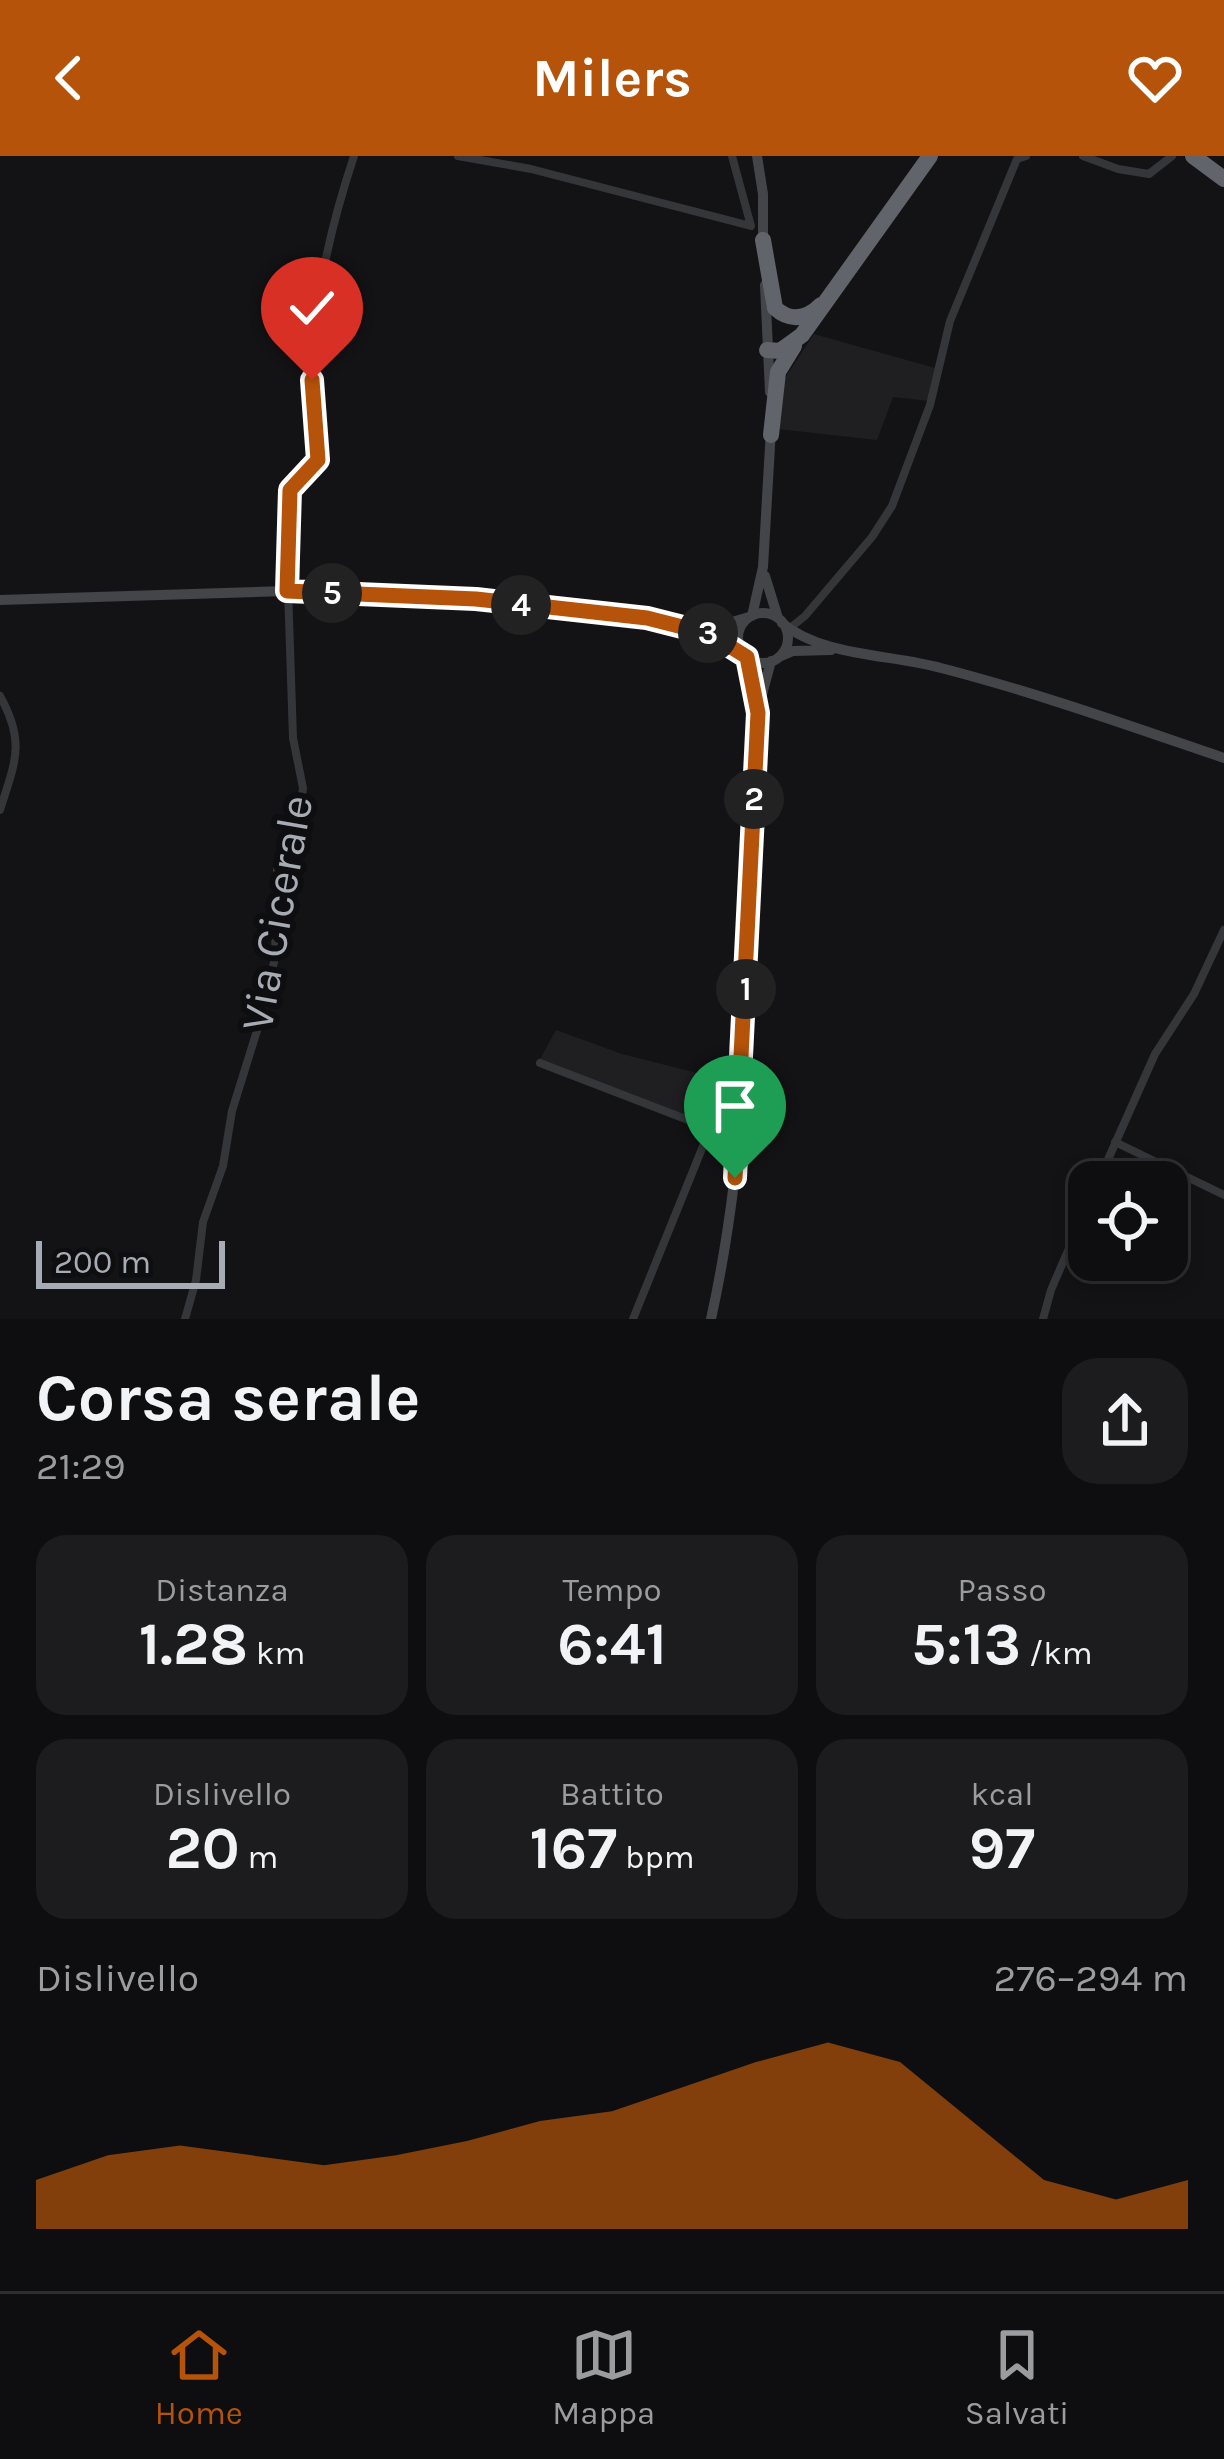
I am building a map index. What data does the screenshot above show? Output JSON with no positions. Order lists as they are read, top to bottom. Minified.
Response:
{"streets":{"street":["Via Cicerale"]},"scale_bar":"200 m","page":{"header":"Milers","pins":["5","4","3","2","1"],"scale":"200 m","heading":["Corsa serale","21:29"],"stats":[["Distanza","1.28 km"],["Tempo","6:41"],["Passo","5:13 /km"],["Dislivello","20 m"],["Battito","167 bpm"],["kcal","97"]],"chart":["Dislivello","276–294 m"],"tabs":["Home","Mappa","Salvati"]}}
